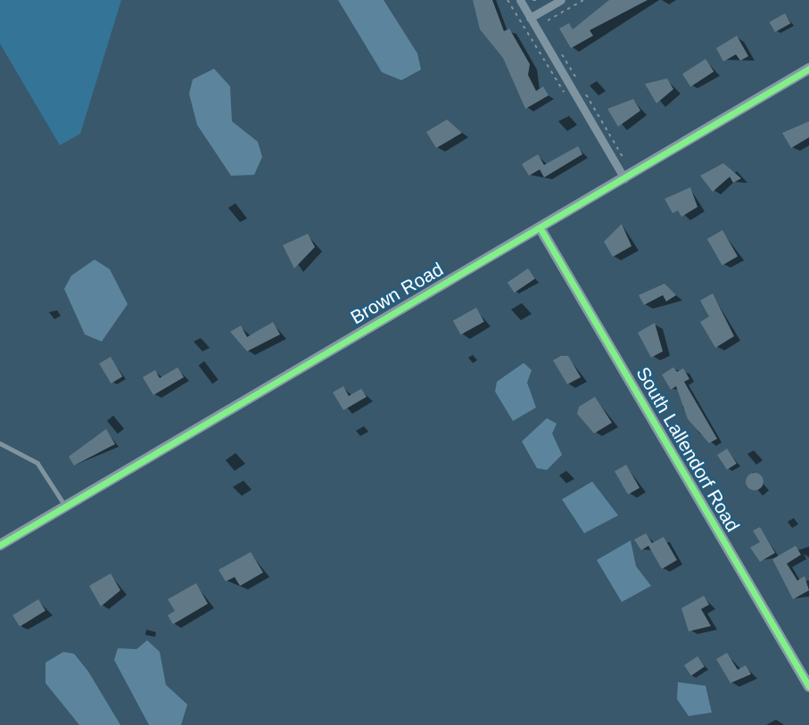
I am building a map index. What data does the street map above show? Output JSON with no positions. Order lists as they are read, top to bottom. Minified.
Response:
{"streets":{"street":["Brown Road","South Lallendorf Road"]},"crossings":[["Brown Road","South Lallendorf Road"]]}
